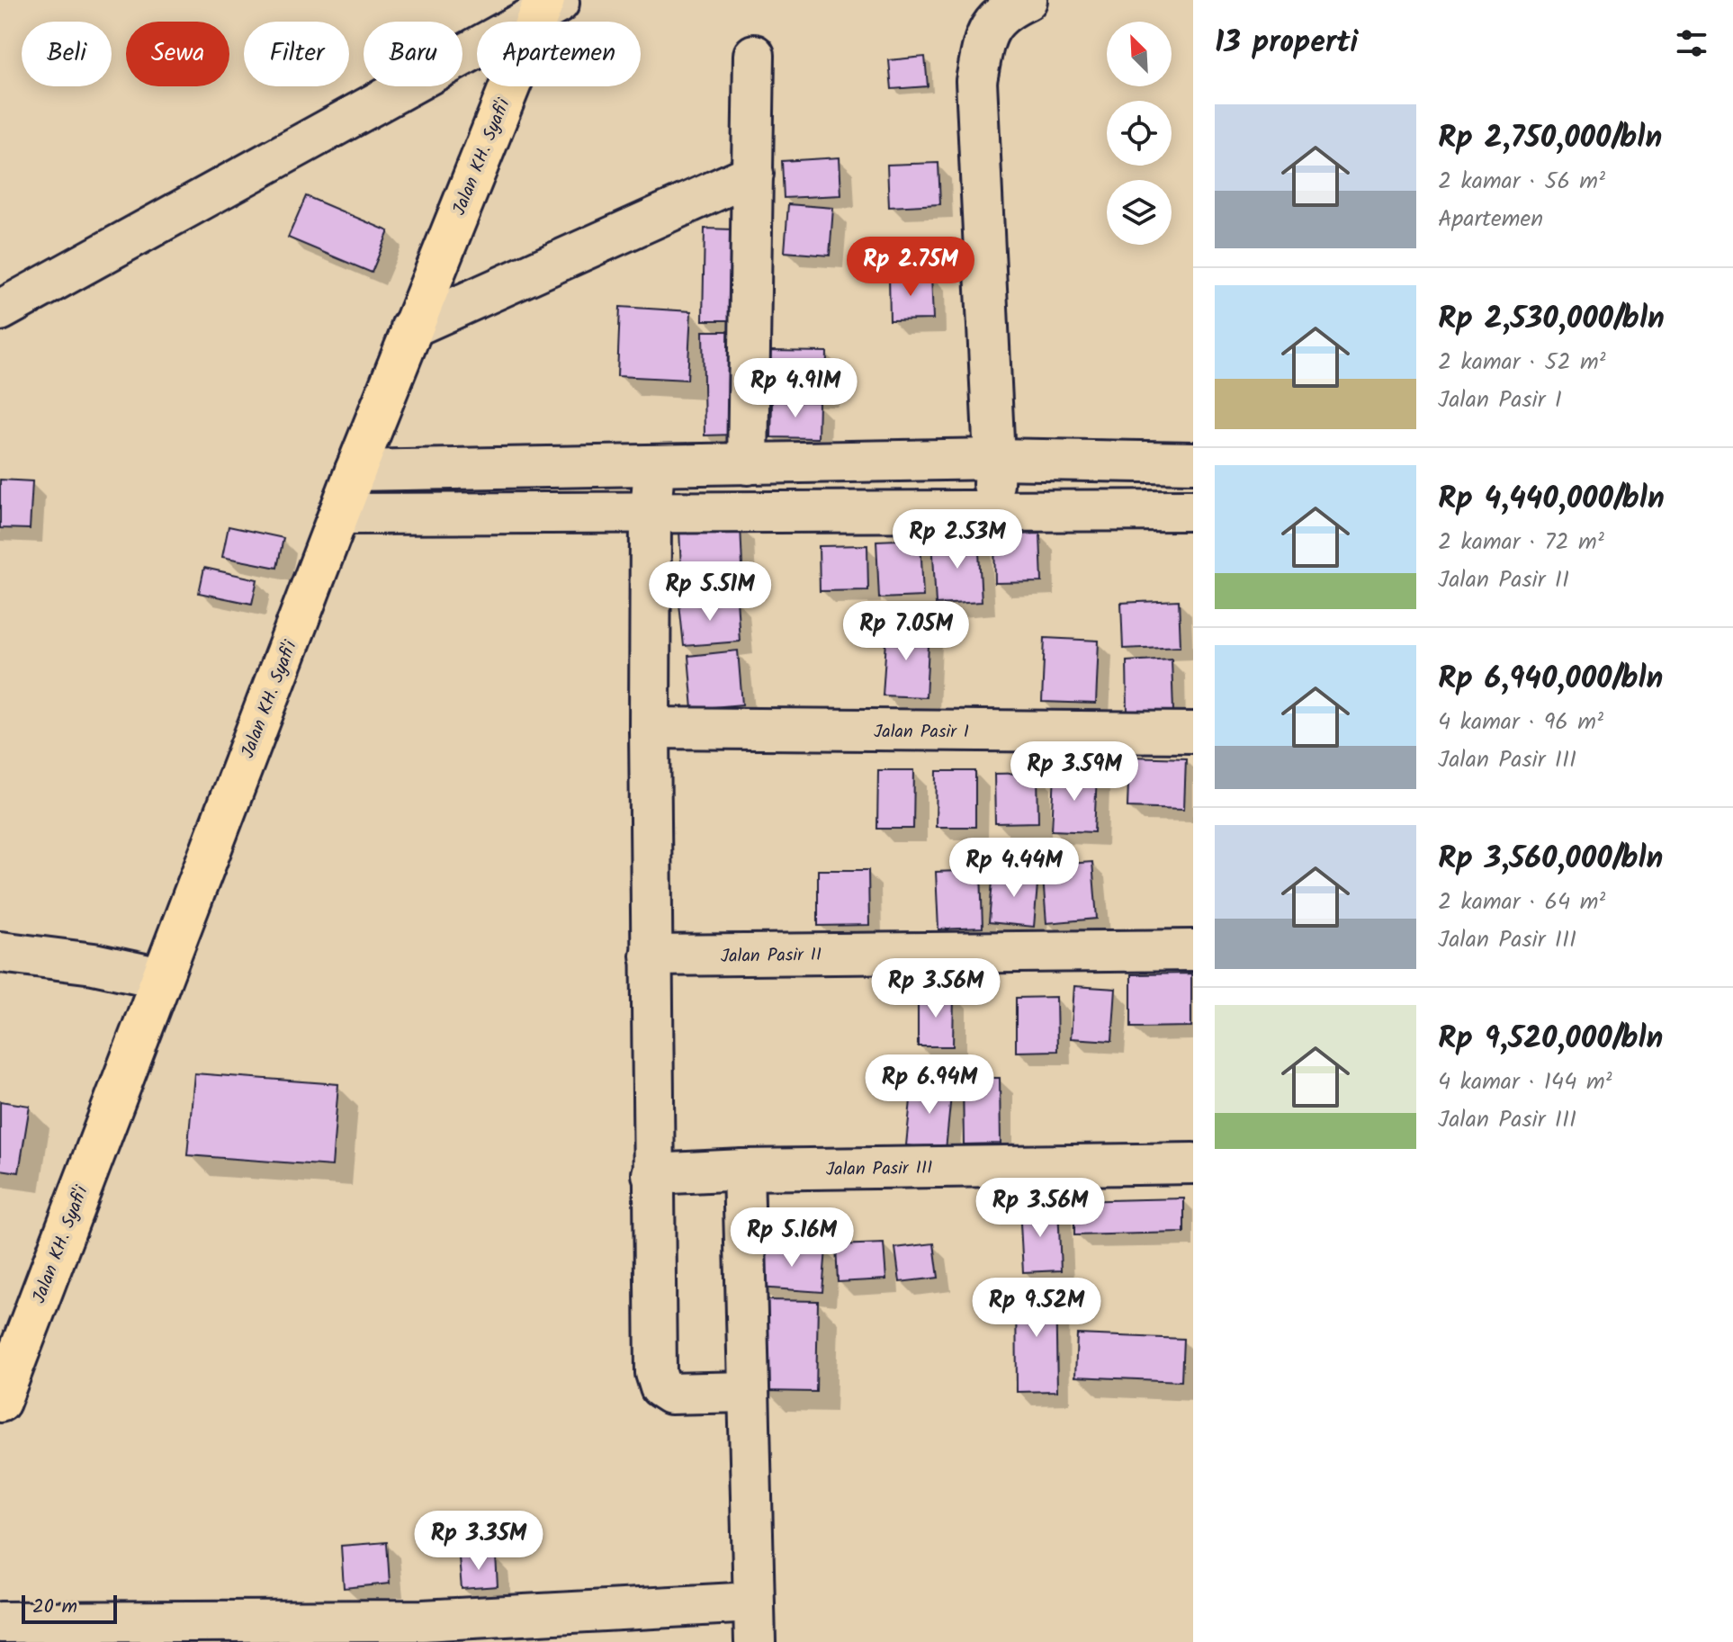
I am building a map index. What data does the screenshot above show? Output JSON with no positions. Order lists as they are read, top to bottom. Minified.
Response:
{"streets":{"main road":["Jalan KH. Syafi'i"],"street":["Jalan Pasir I","Jalan Pasir II","Jalan Pasir III"]},"scale_bar":"20 m","north":"top left","page":{"heading":"13 properti","chip":["Beli","Sewa","Filter","Baru","Apartemen"],"list":[{"name":"Rp 2,750,000/bln","note":"2 kamar · 56 m² · Apartemen"},{"name":"Rp 2,530,000/bln","note":"2 kamar · 52 m² · Jalan Pasir I"},{"name":"Rp 4,440,000/bln","note":"2 kamar · 72 m² · Jalan Pasir II"},{"name":"Rp 6,940,000/bln","note":"4 kamar · 96 m² · Jalan Pasir III"},{"name":"Rp 3,560,000/bln","note":"2 kamar · 64 m² · Jalan Pasir III"},{"name":"Rp 9,520,000/bln","note":"4 kamar · 144 m² · Jalan Pasir III"}],"price":["Rp 2.75M","Rp 4.91M","Rp 2.53M","Rp 5.51M","Rp 7.05M","Rp 3.59M","Rp 4.44M","Rp 3.56M","Rp 6.94M","Rp 3.56M","Rp 5.16M","Rp 9.52M","Rp 3.35M"],"scale":"20 m"}}
